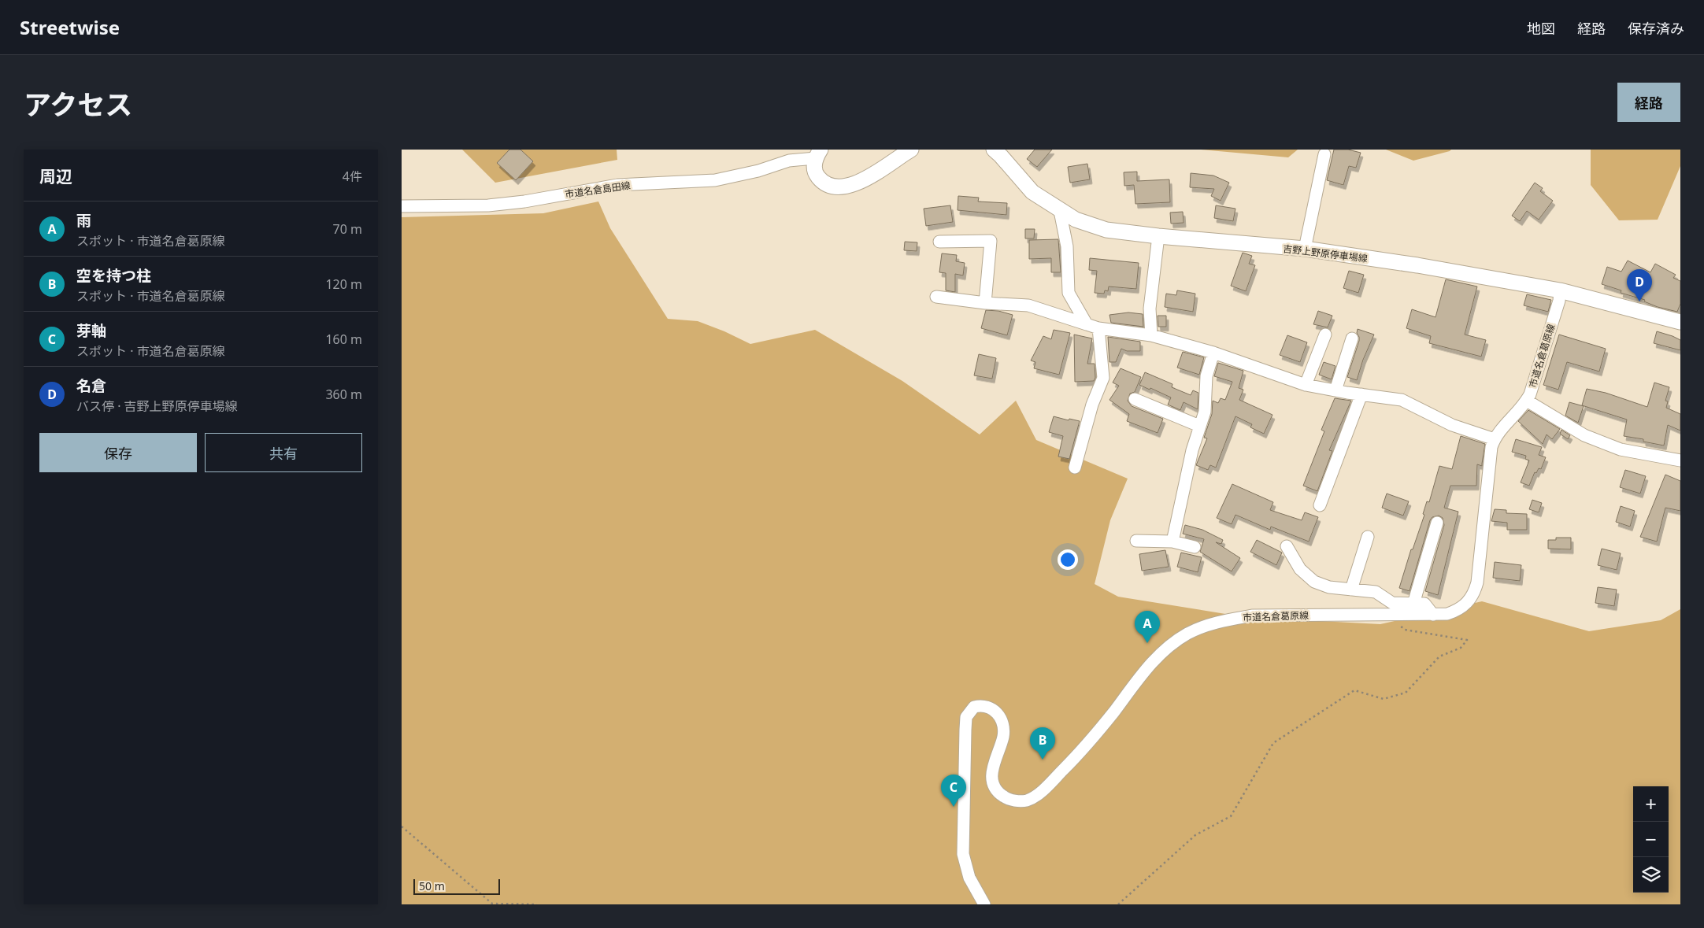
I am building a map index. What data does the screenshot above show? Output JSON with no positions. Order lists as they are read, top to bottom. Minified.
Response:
{"streets":{"main road":["吉野上野原停車場線"],"street":["市道名倉島田線","市道名倉葛原線"]},"crossings":[["吉野上野原停車場線","市道名倉葛原線"]],"scale_bar":"50 m","page":{"header":"Streetwise","nav":["地図","経路","保存済み"],"title":"アクセス","buttons":["経路",["保存","共有"]],"heading":["周辺","4件"],"list":[{"mark":"A","name":"雨","note":"スポット · 市道名倉葛原線","value":"70 m"},{"mark":"B","name":"空を持つ柱","note":"スポット · 市道名倉葛原線","value":"120 m"},{"mark":"C","name":"芽軸","note":"スポット · 市道名倉葛原線","value":"160 m"},{"mark":"D","name":"名倉","note":"バス停 · 吉野上野原停車場線","value":"360 m"}],"pins":["D","A","B","C"],"map_buttons":["+","−"],"scale":"50 m"}}
